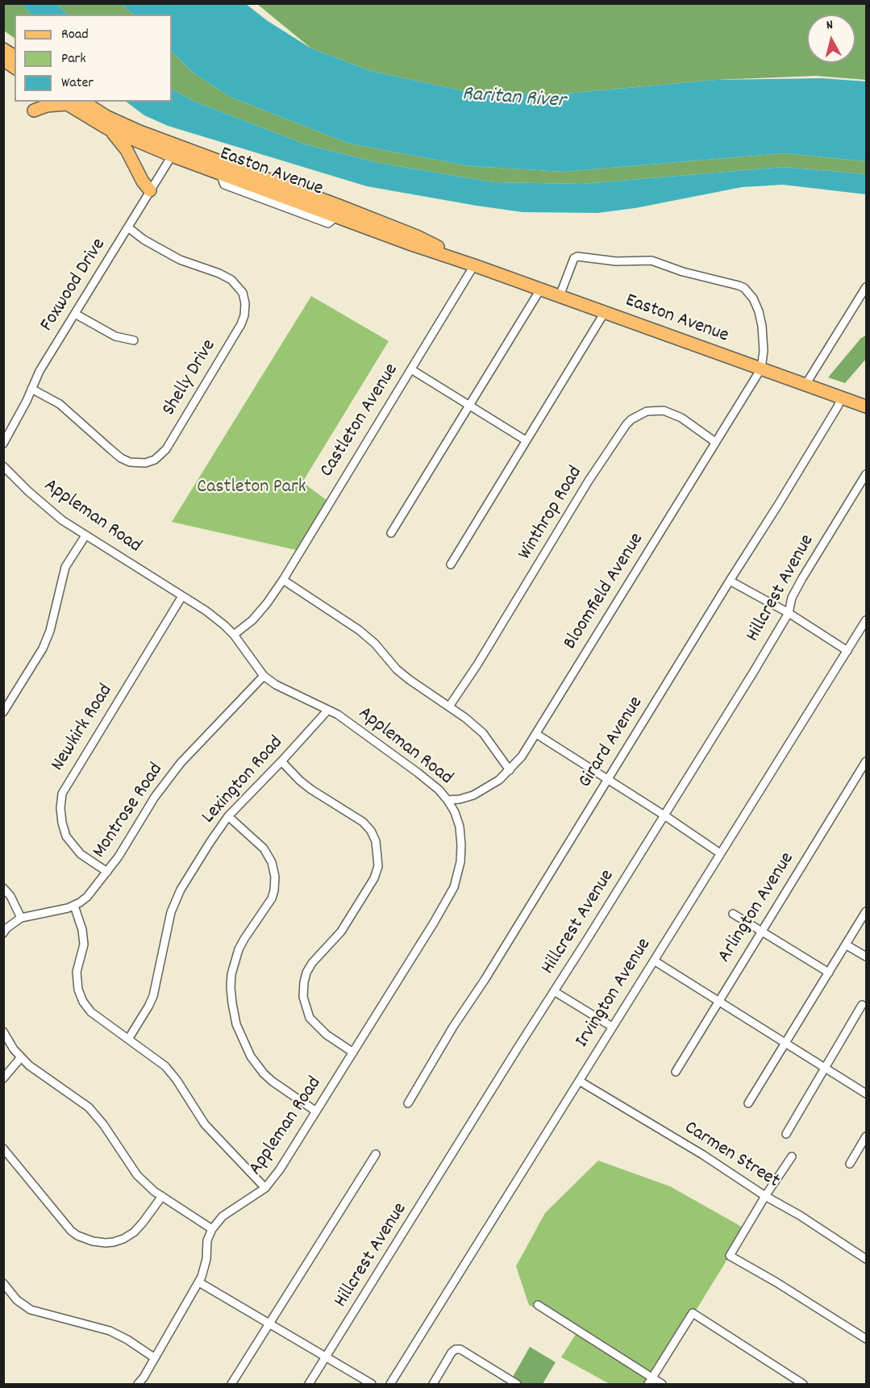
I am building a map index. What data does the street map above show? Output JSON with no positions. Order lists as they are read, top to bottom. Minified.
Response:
{"streets":{"main road":["Easton Avenue"],"street":["Foxwood Drive","Shelly Drive","Castleton Avenue","Winthrop Road","Appleman Road","Hillcrest Avenue","Bloomfield Avenue","Newkirk Road","Girard Avenue","Lexington Road","Montrose Road","Arlington Avenue","Irvington Avenue","Carmen Street"]},"crossings":[["Easton Avenue","Foxwood Drive"],["Easton Avenue","Castleton Avenue"],["Easton Avenue","Bloomfield Avenue"],["Easton Avenue","Girard Avenue"],["Foxwood Drive","Shelly Drive"],["Castleton Avenue","Appleman Road"],["Winthrop Road","Bloomfield Avenue"],["Appleman Road","Bloomfield Avenue"],["Appleman Road","Newkirk Road"],["Appleman Road","Lexington Road"],["Appleman Road","Montrose Road"],["Newkirk Road","Montrose Road"],["Irvington Avenue","Carmen Street"]],"water":["Raritan River"],"parks":["Castleton Park"],"legend":["Road","Park","Water"],"north":"top"}
